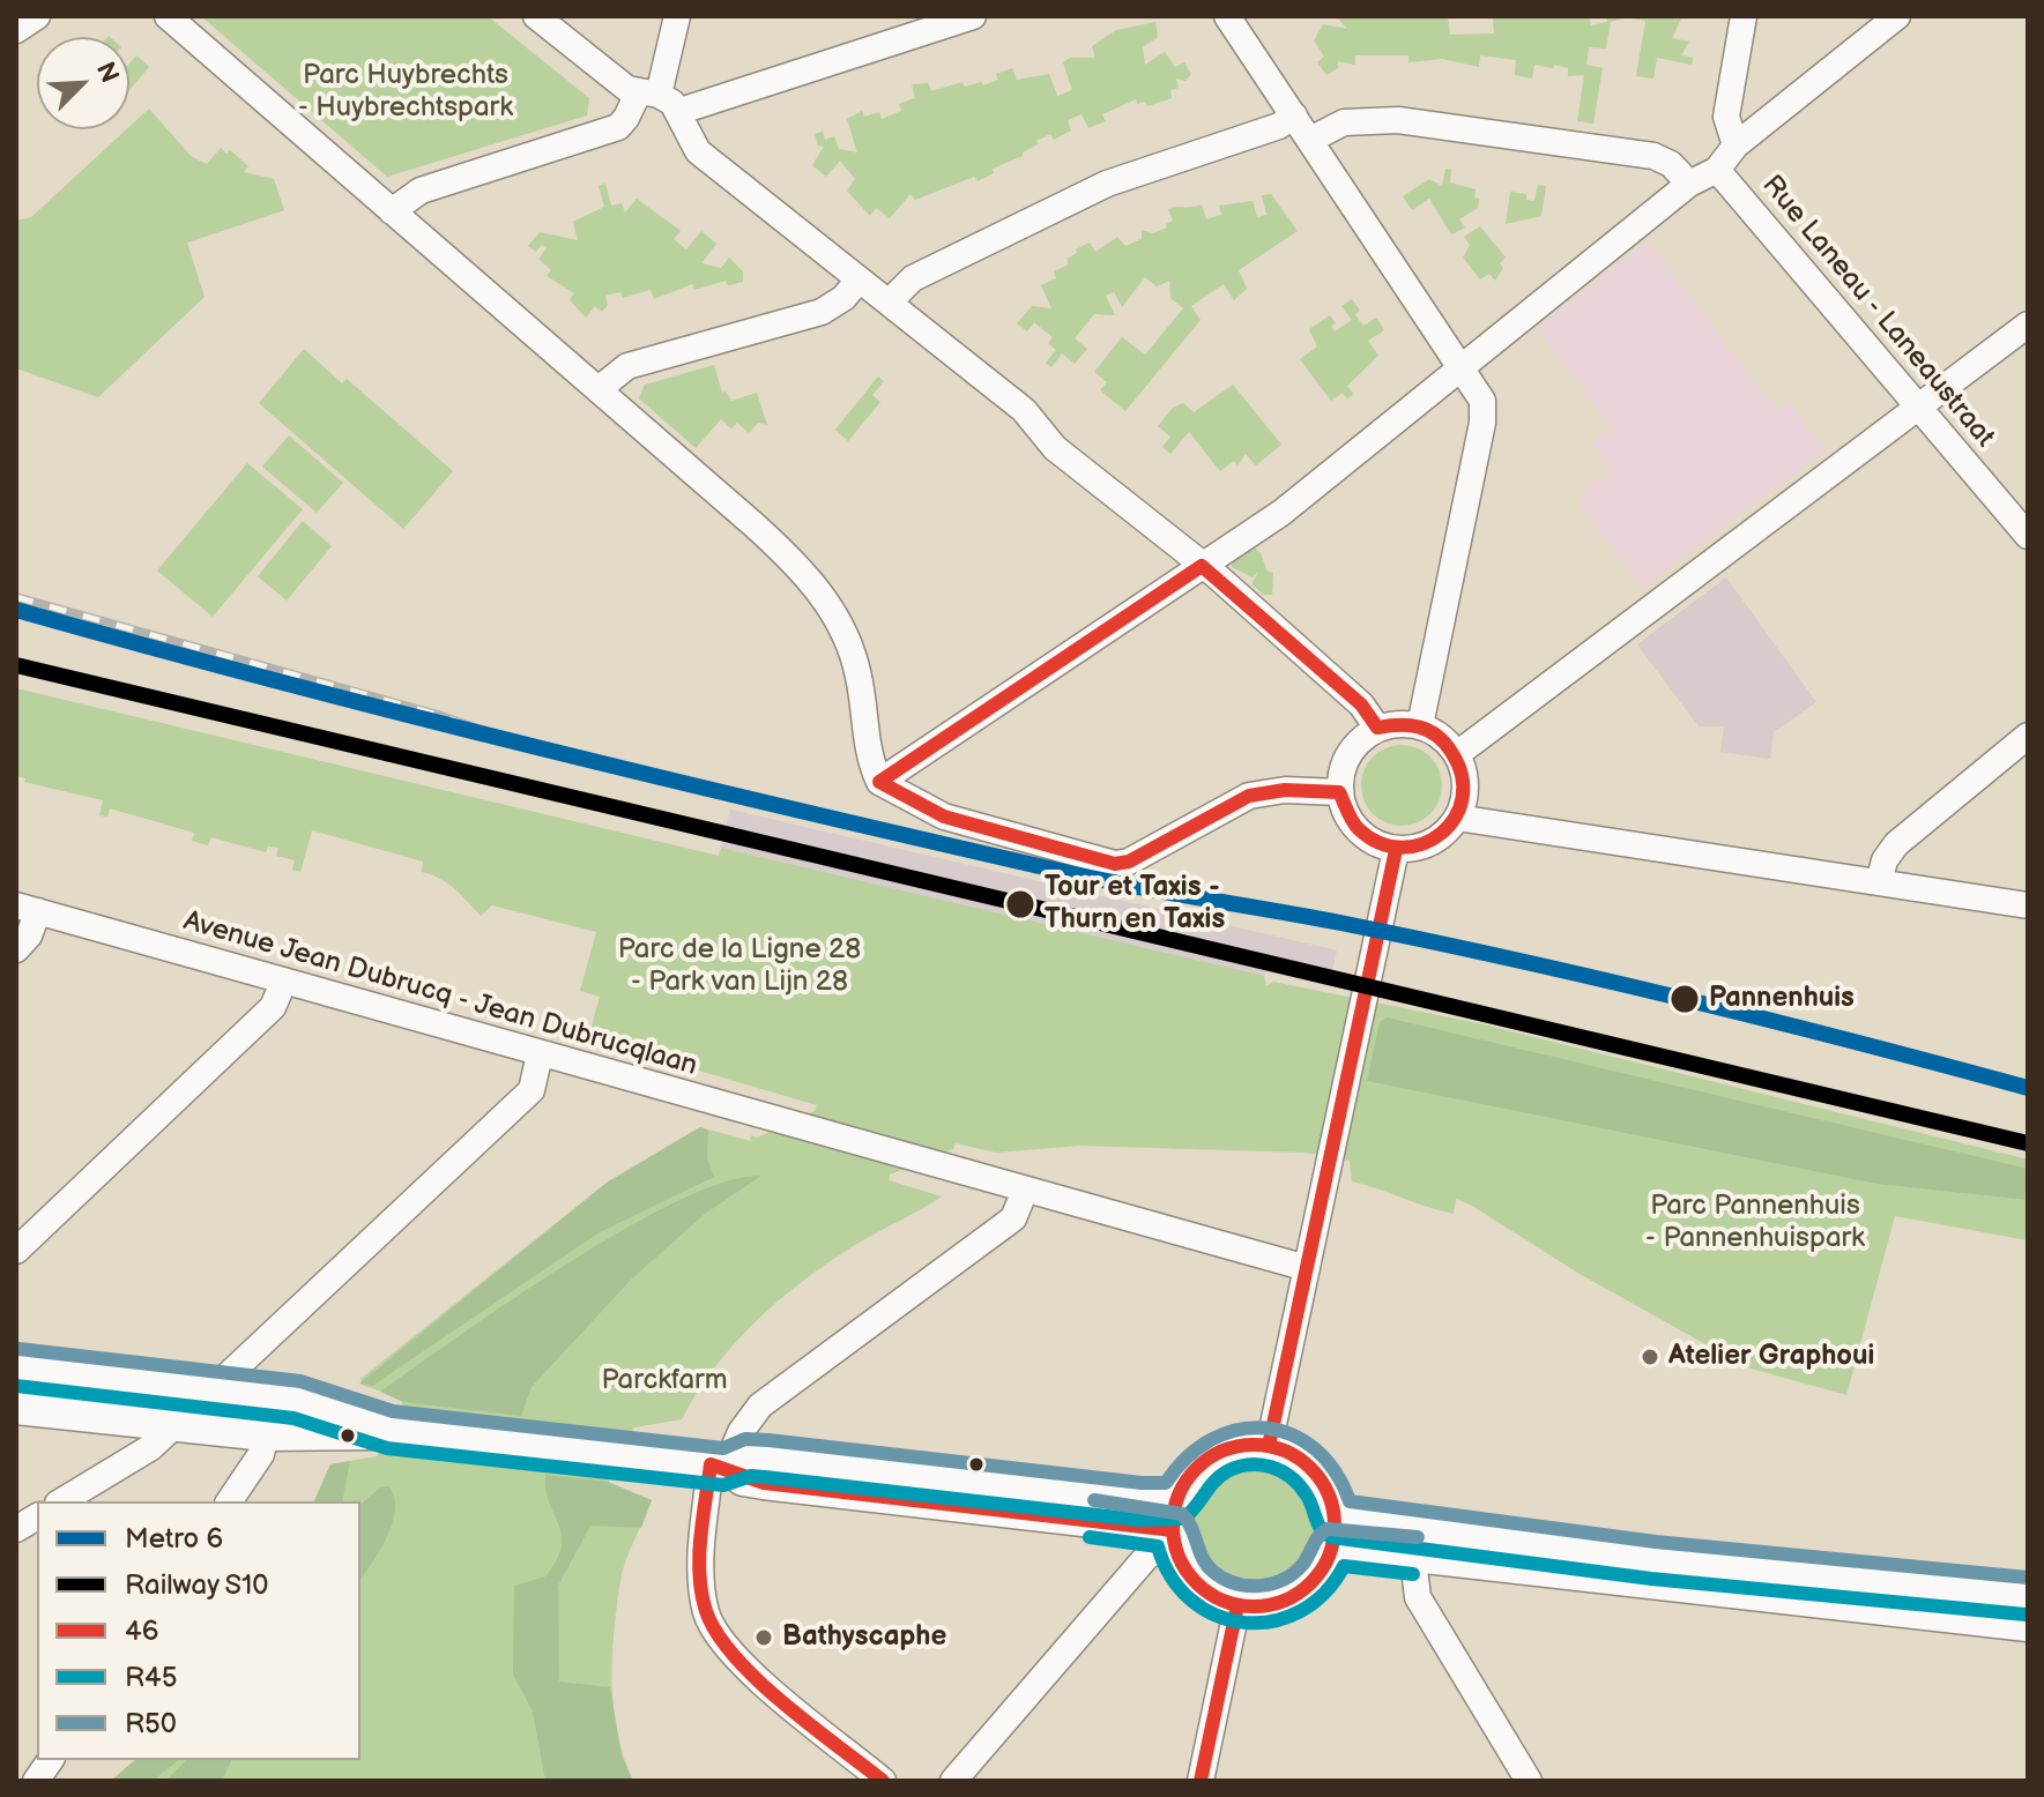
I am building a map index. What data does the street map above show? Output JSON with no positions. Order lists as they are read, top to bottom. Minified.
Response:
{"streets":{"street":["Rue Laneau - Laneaustraat","Avenue Jean Dubrucq - Jean Dubrucqlaan"]},"parks":["Parc Huybrechts - Huybrechtspark","Parc de la Ligne 28 - Park van Lijn 28","Parc Pannenhuis - Pannenhuispark","Parckfarm"],"places":["Tour et Taxis - Thurn en Taxis","Pannenhuis","Atelier Graphoui","Bathyscaphe"],"lines":["transit line 46","metro line 6","rail line S10","transit line R50","transit line R45"],"legend":["Metro 6","Railway S10","46","R45","R50"],"north":"top right"}
